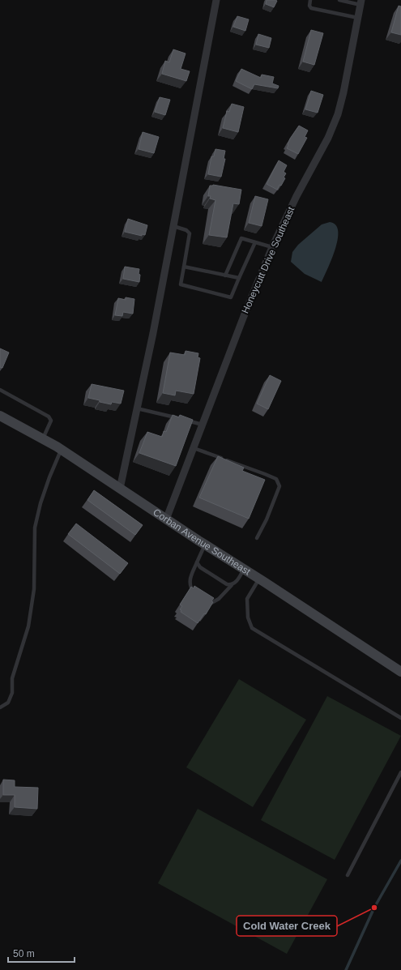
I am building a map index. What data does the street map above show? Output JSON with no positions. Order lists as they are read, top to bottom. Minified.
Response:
{"streets":{"main road":["Corban Avenue Southeast"],"street":["Honeycutt Drive Southeast"]},"crossings":[["Honeycutt Drive Southeast","Corban Avenue Southeast"]],"places":["Cold Water Creek"],"scale_bar":"50 m"}
